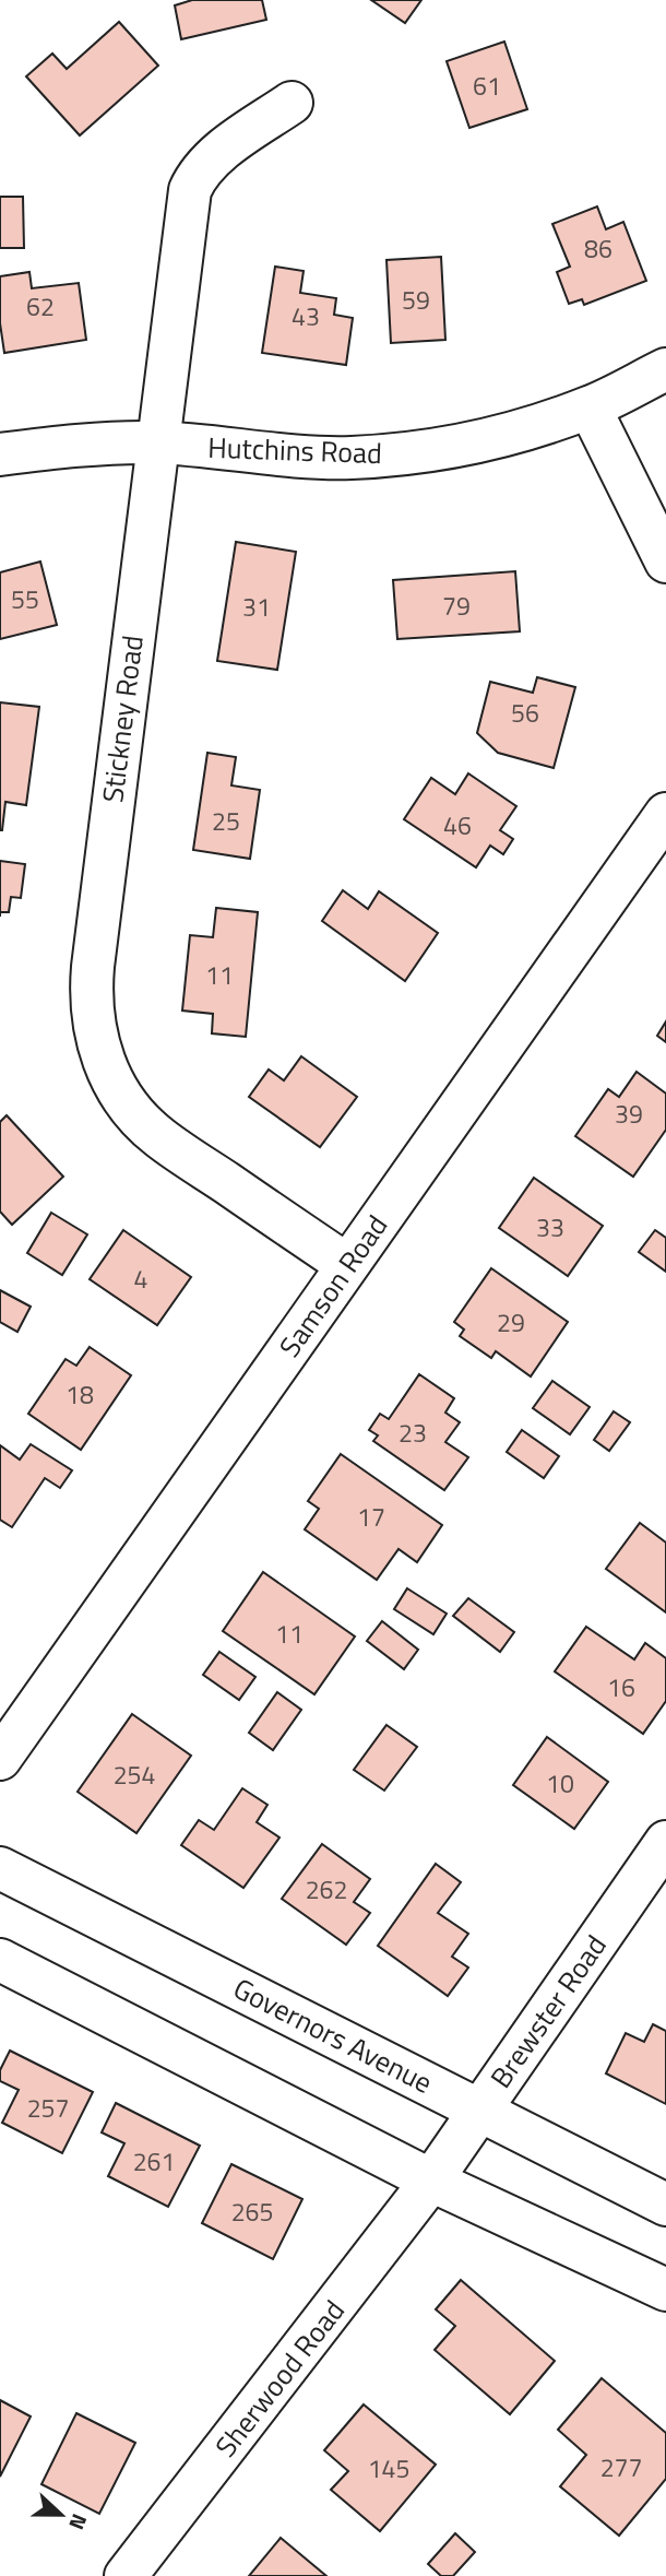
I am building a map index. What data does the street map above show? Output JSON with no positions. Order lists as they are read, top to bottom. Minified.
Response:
{"streets":{"street":["Hutchins Road","Stickney Road","Samson Road","Brewster Road","Governors Avenue","Sherwood Road"]},"crossings":[["Hutchins Road","Stickney Road"],["Stickney Road","Samson Road"],["Brewster Road","Governors Avenue"],["Brewster Road","Sherwood Road"]],"house_numbers":["61","86","59","62","43","55","79","31","56","25","46","11","39","33","4","29","18","23","17","11","16","254","10","262","257","261","265","277","145"],"north":"right"}
